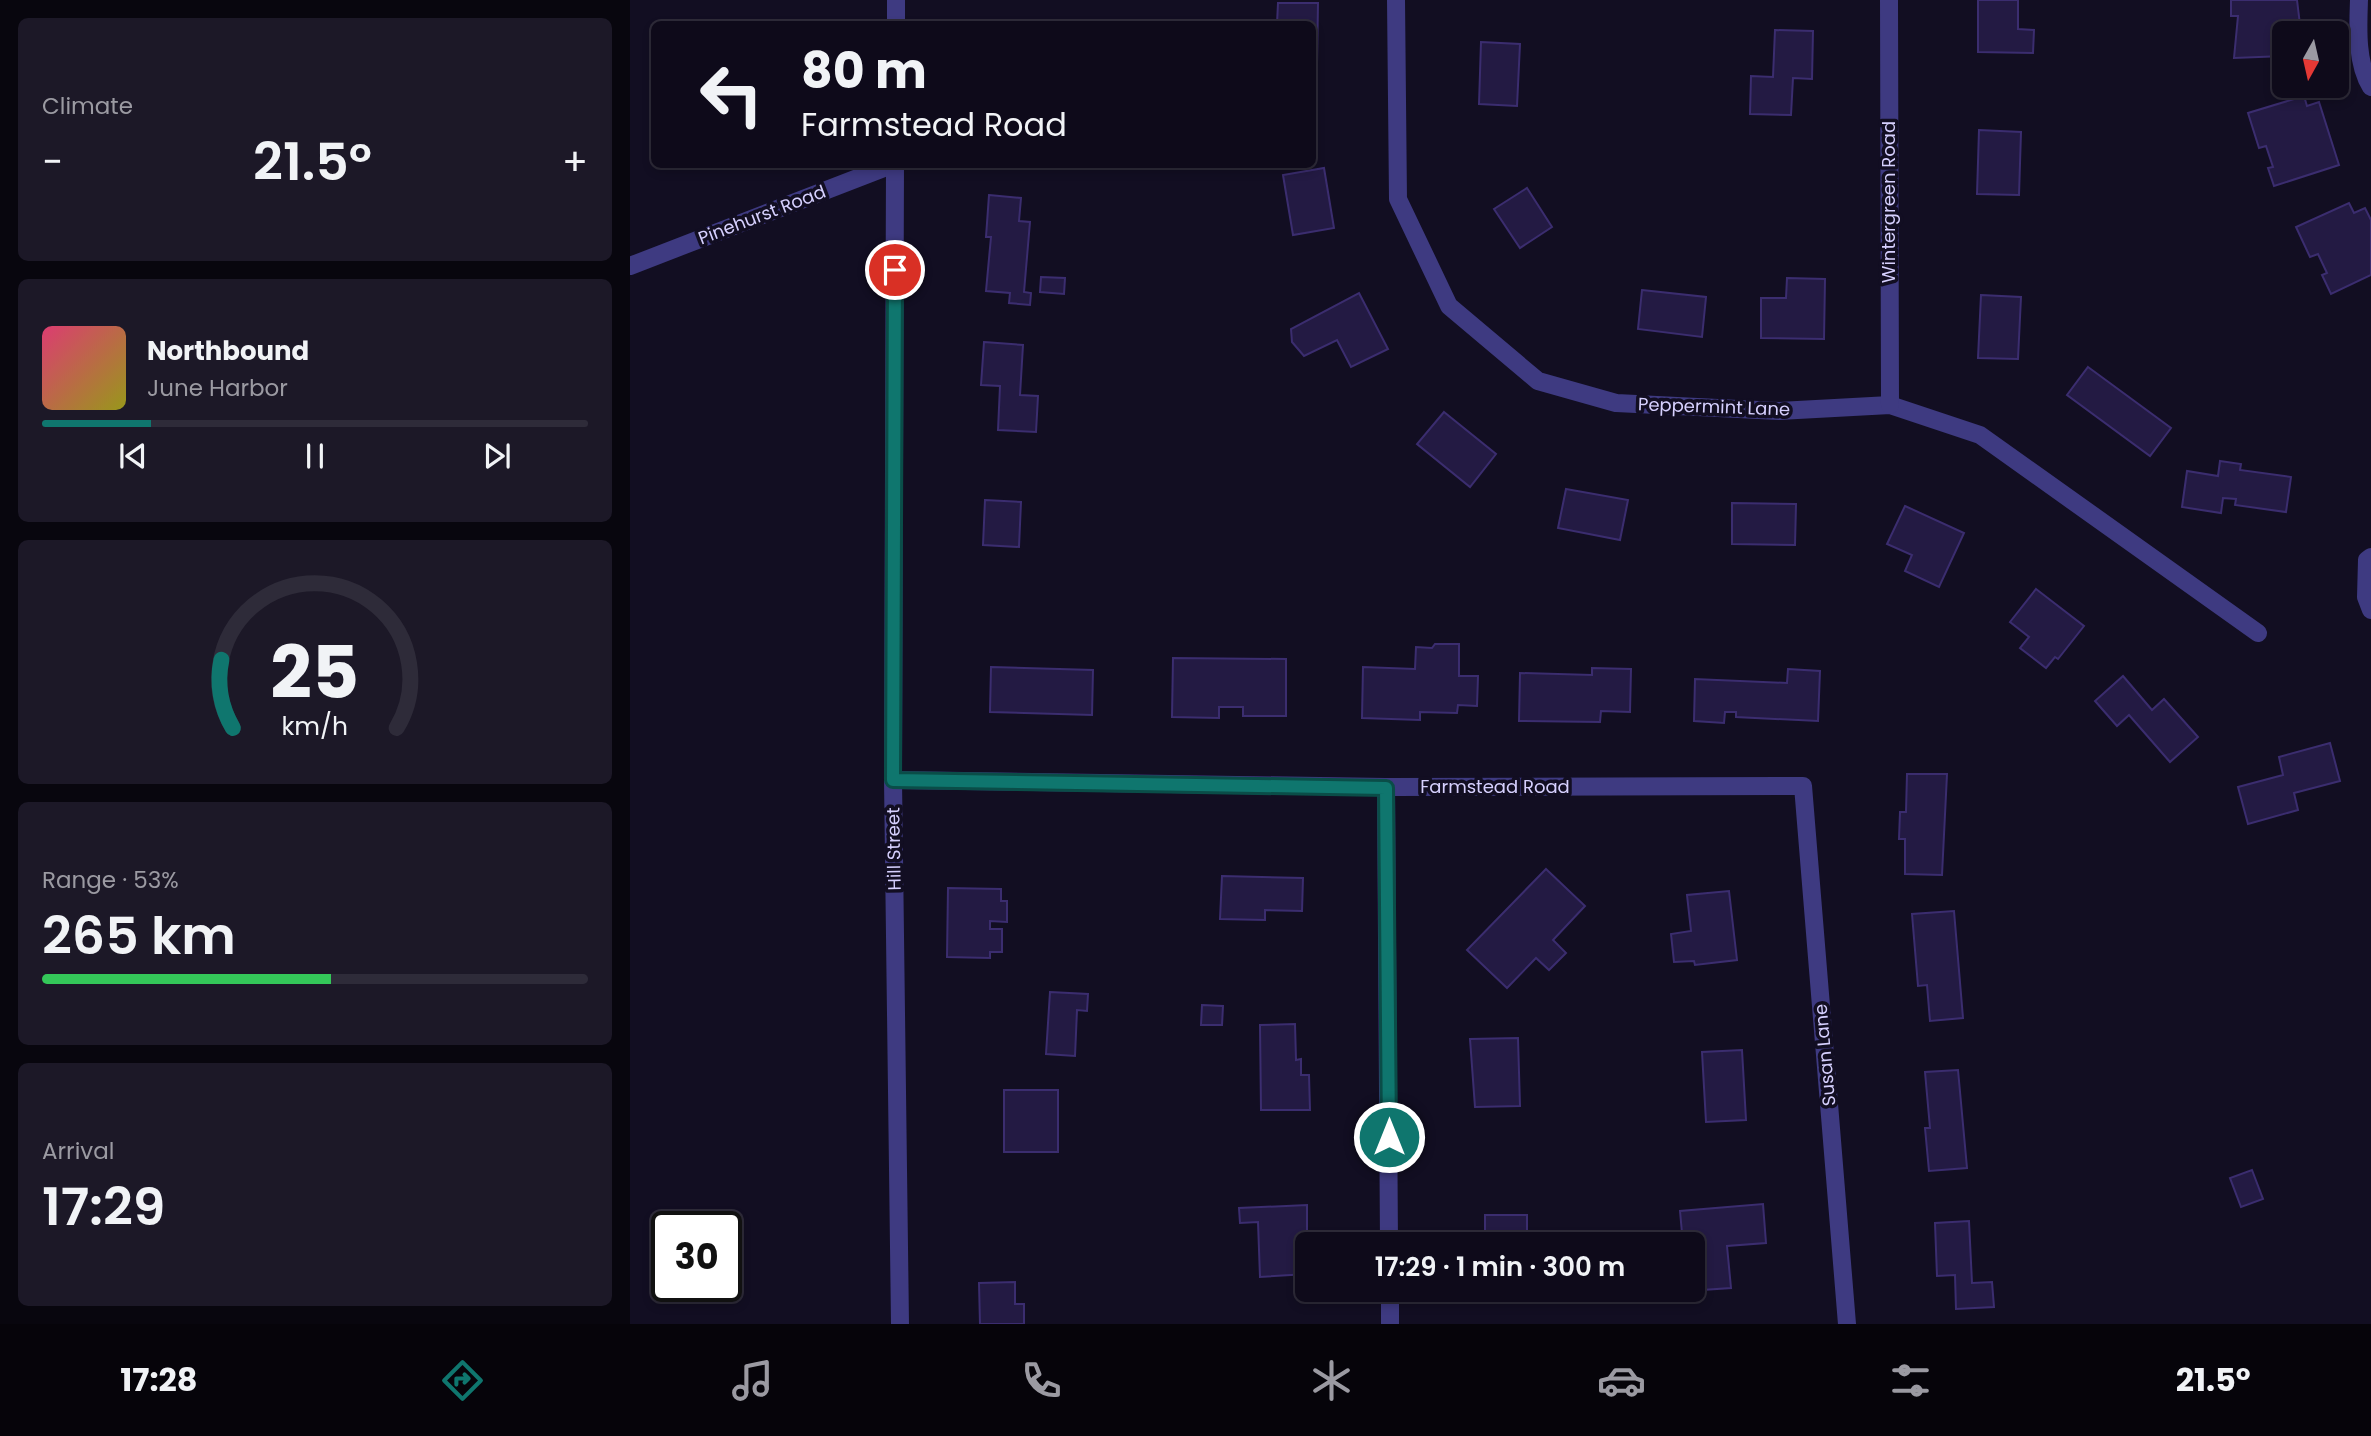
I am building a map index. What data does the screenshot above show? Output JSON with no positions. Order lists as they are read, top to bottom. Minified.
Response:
{"streets":{"street":["Wintergreen Road","Pinehurst Road","Peppermint Lane","Farmstead Road","Hill Street","Susan Lane"]},"crossings":[["Wintergreen Road","Peppermint Lane"],["Farmstead Road","Hill Street"],["Farmstead Road","Susan Lane"]],"north":"bottom","page":{"tile":["Climate",["Range · 53%","265 km"],["Arrival","17:29"]],"turn":["80 m","Farmstead Road"],"heat":["−","21.5°","+"],"song":["Northbound","June Harbor"],"limit":"30","trip":"17:29 · 1 min · 300 m","tabs":["17:28","21.5°"],"gauge":["25","km/h"]}}
